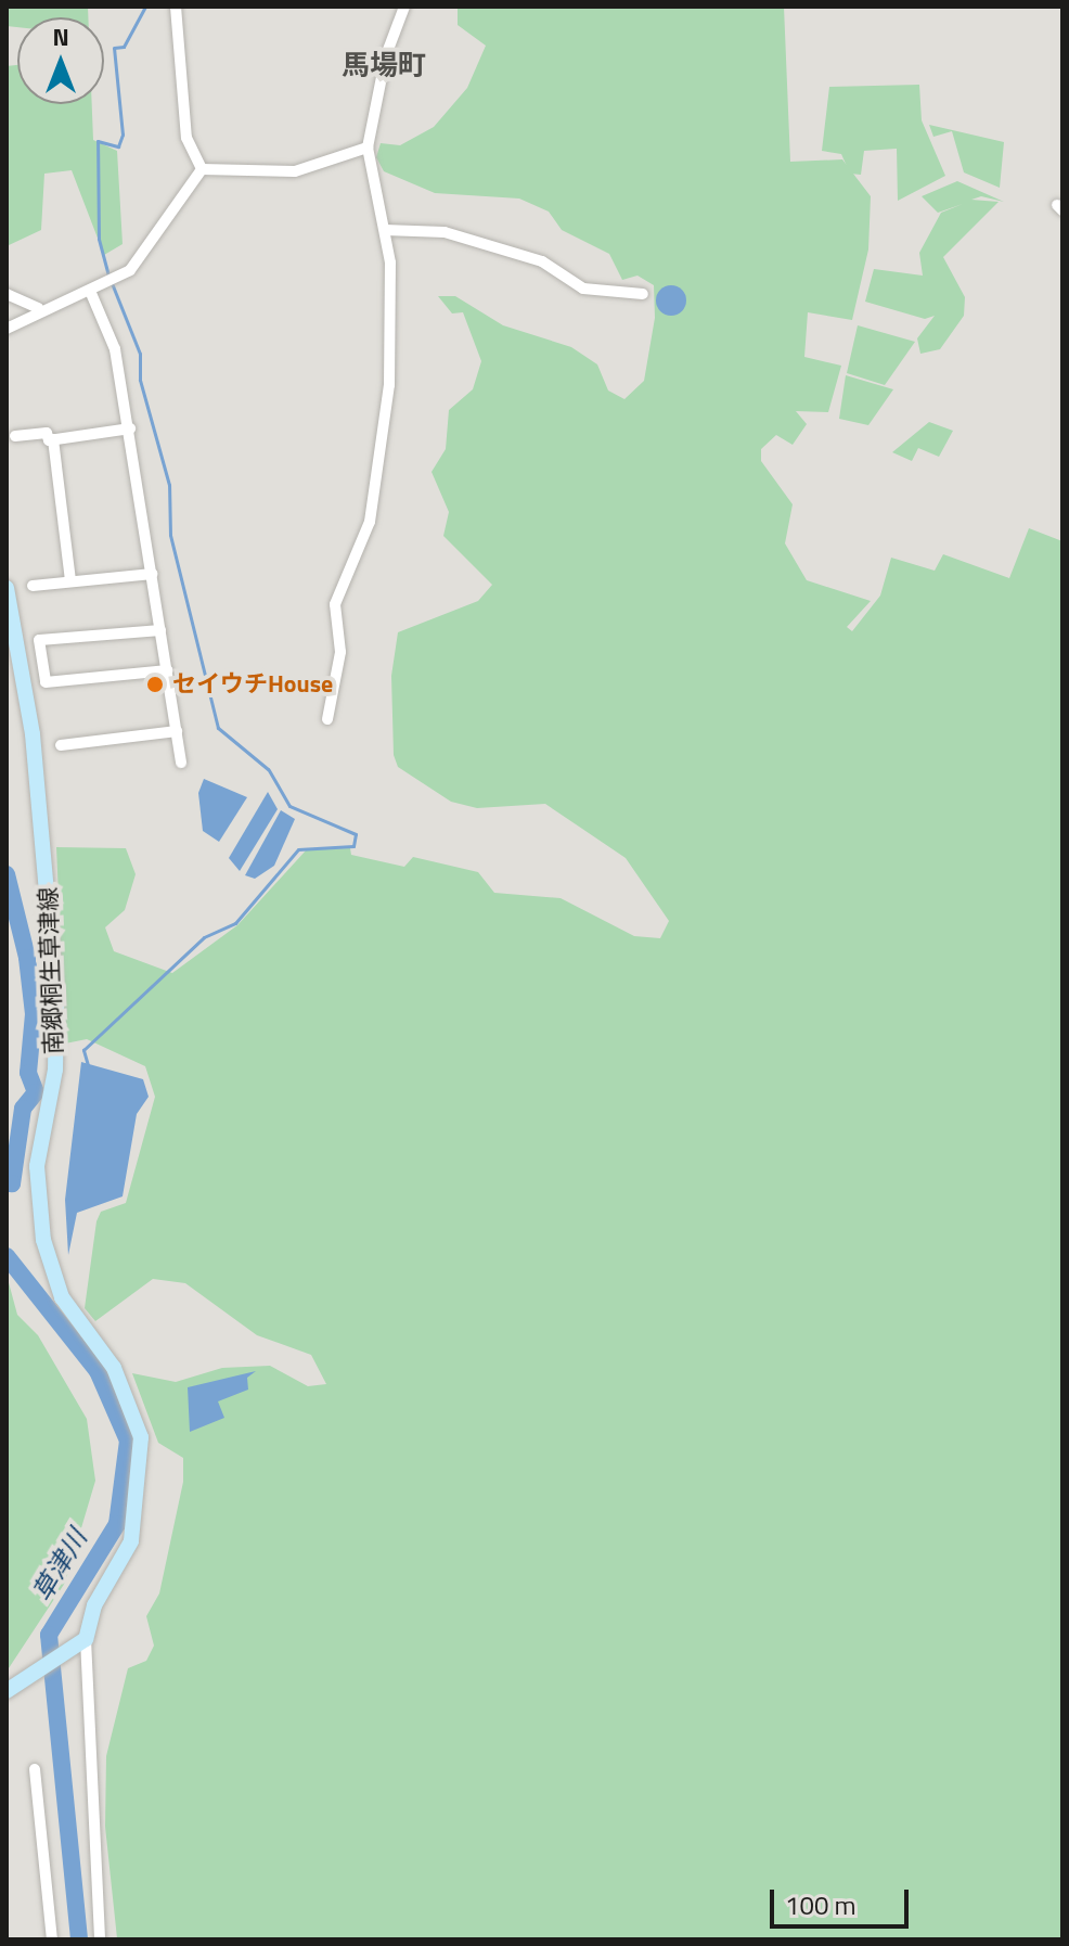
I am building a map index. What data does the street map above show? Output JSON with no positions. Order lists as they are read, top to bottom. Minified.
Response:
{"streets":{"main road":["南郷桐生草津線"]},"districts":["馬場町"],"water":["草津川"],"places":["セイウチHouse"],"scale_bar":"100 m","north":"top"}
